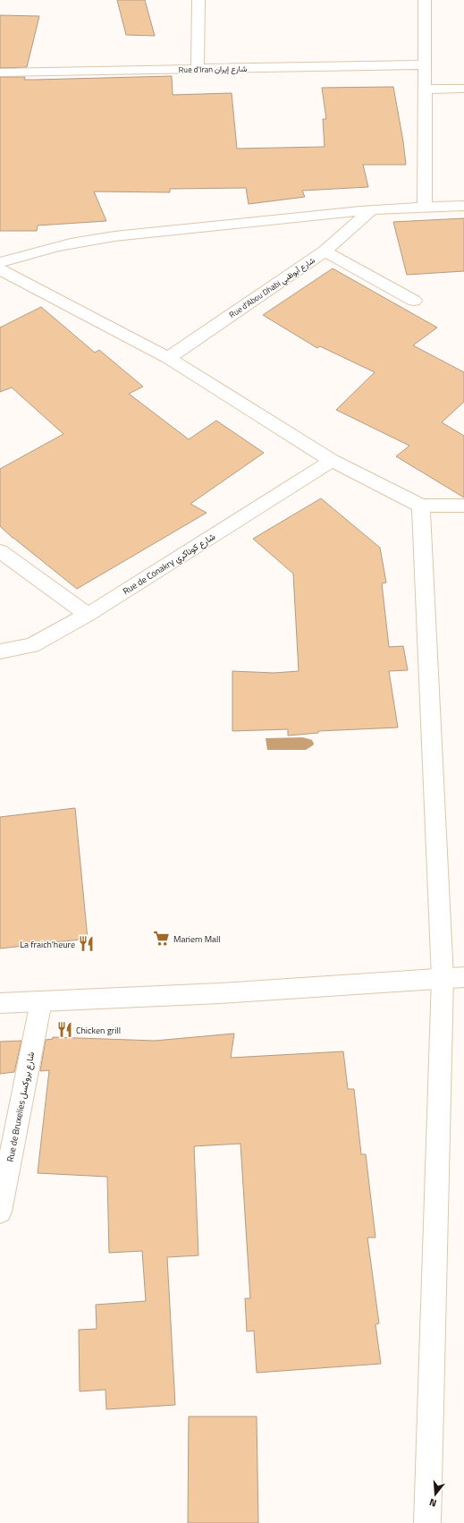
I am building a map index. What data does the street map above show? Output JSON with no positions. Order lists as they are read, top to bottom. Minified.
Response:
{"streets":{"street":["Rue d'Iran شارع إيران","Rue d'Abou Dhabi شارع أبوظبي","Rue de Conakry شارع كوناكري","Rue de Bruxelles شارع بروكسل"]},"places":{"supermarket":["Mariem Mall"],"restaurant":["La fraich'heure","Chicken grill"]},"north":"bottom"}
